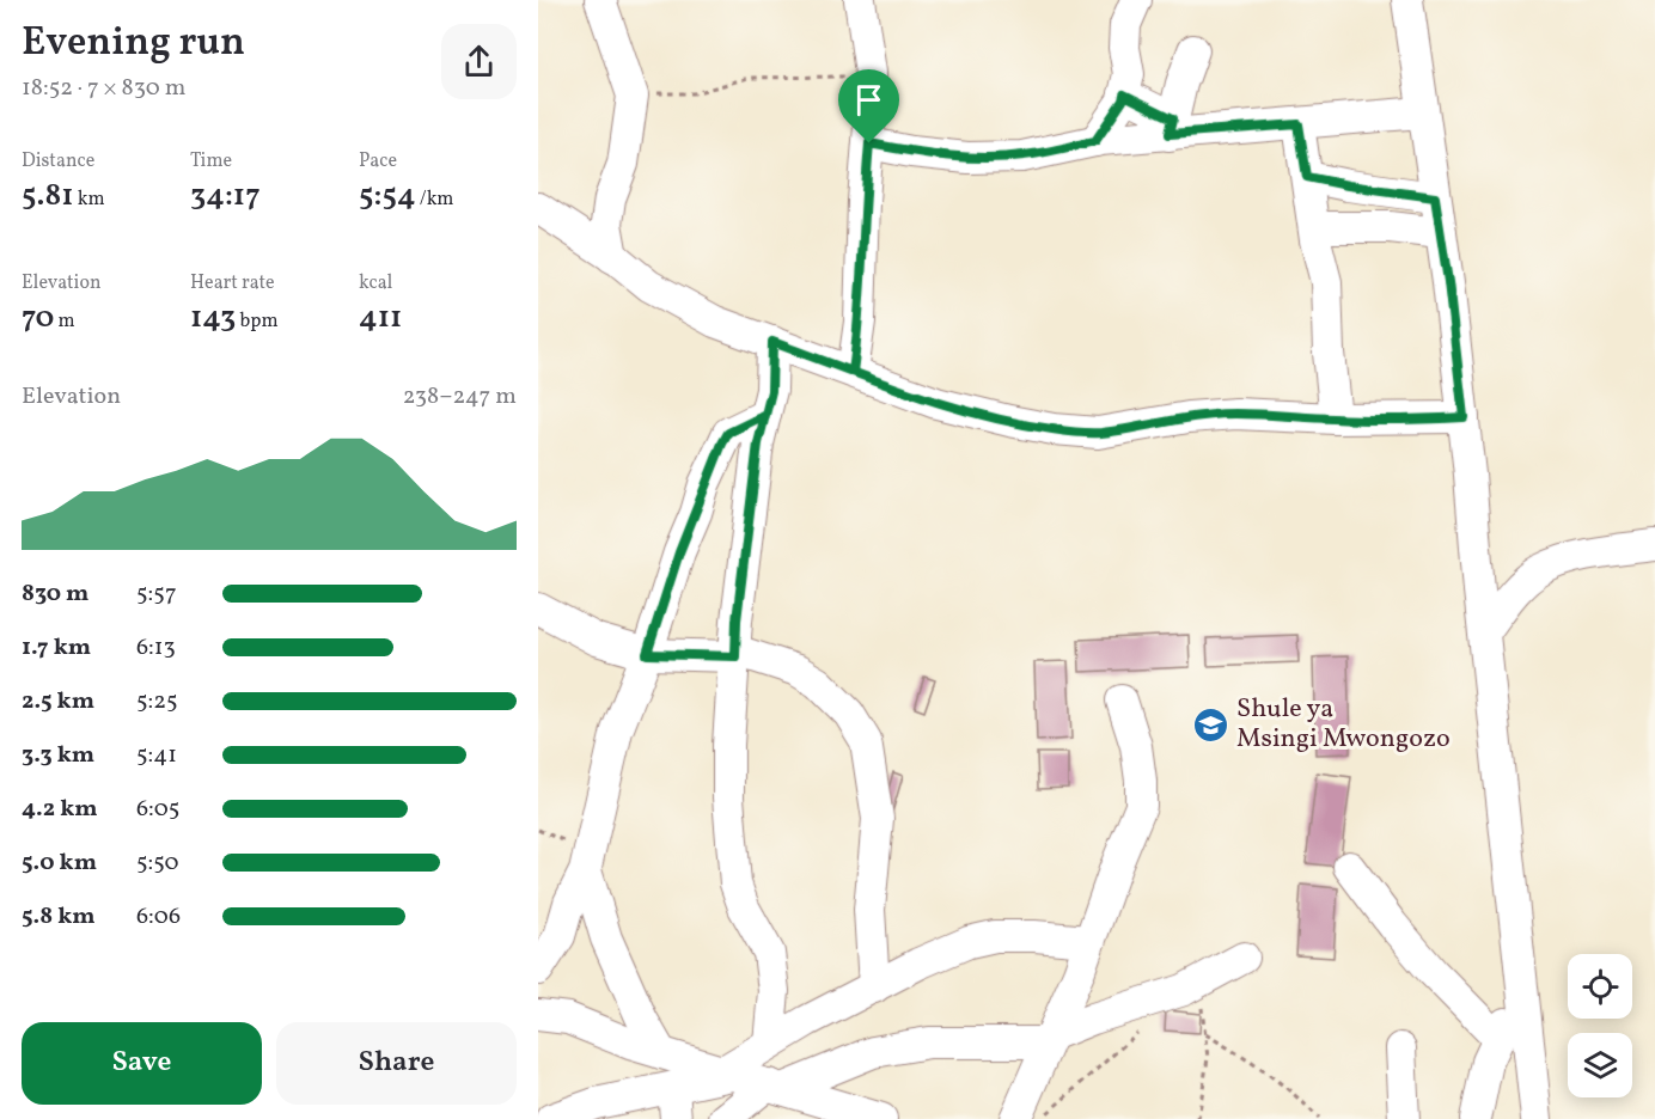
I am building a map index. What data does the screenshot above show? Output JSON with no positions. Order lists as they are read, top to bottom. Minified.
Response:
{"places":{"school or university":["Shule ya Msingi Mwongozo"]},"page":{"heading":["Evening run","18:52 · 7 × 830 m"],"stats":[["Distance","5.81 km"],["Time","34:17"],["Pace","5:54 /km"],["Elevation","70 m"],["Heart rate","143 bpm"],["kcal","411"]],"chart":["Elevation","238–247 m"],"list":[{"name":"830 m","note":"5:57"},{"name":"1.7 km","note":"6:13"},{"name":"2.5 km","note":"5:25"},{"name":"3.3 km","note":"5:41"},{"name":"4.2 km","note":"6:05"},{"name":"5.0 km","note":"5:50"},{"name":"5.8 km","note":"6:06"}],"buttons":["Save","Share"]}}
